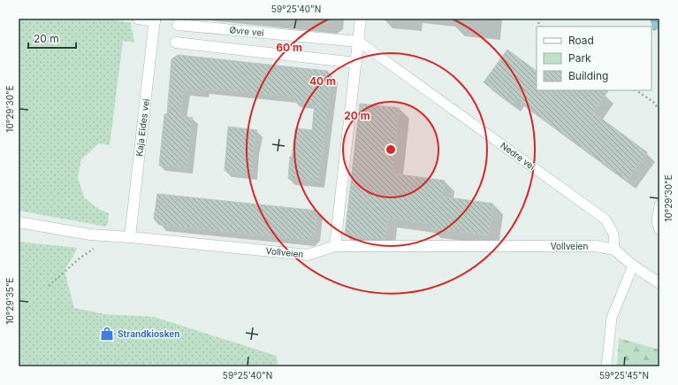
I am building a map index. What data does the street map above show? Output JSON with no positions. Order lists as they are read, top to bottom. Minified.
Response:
{"streets":{"street":["Øvre vei","Kaja Eides vei","Vollveien"],"lane":["Nedre vei"]},"crossings":[["Øvre vei","Nedre vei"],["Kaja Eides vei","Vollveien"],["Nedre vei","Vollveien"]],"places":{"shop":["Strandkiosken"]},"legend":["Road","Park","Building"],"scale_bar":"20 m","coordinates":["59°25'40\"N","10°29'30\"E","10°29'35\"E","59°25'45\"N"],"rings":["60 m","40 m","20 m"]}
